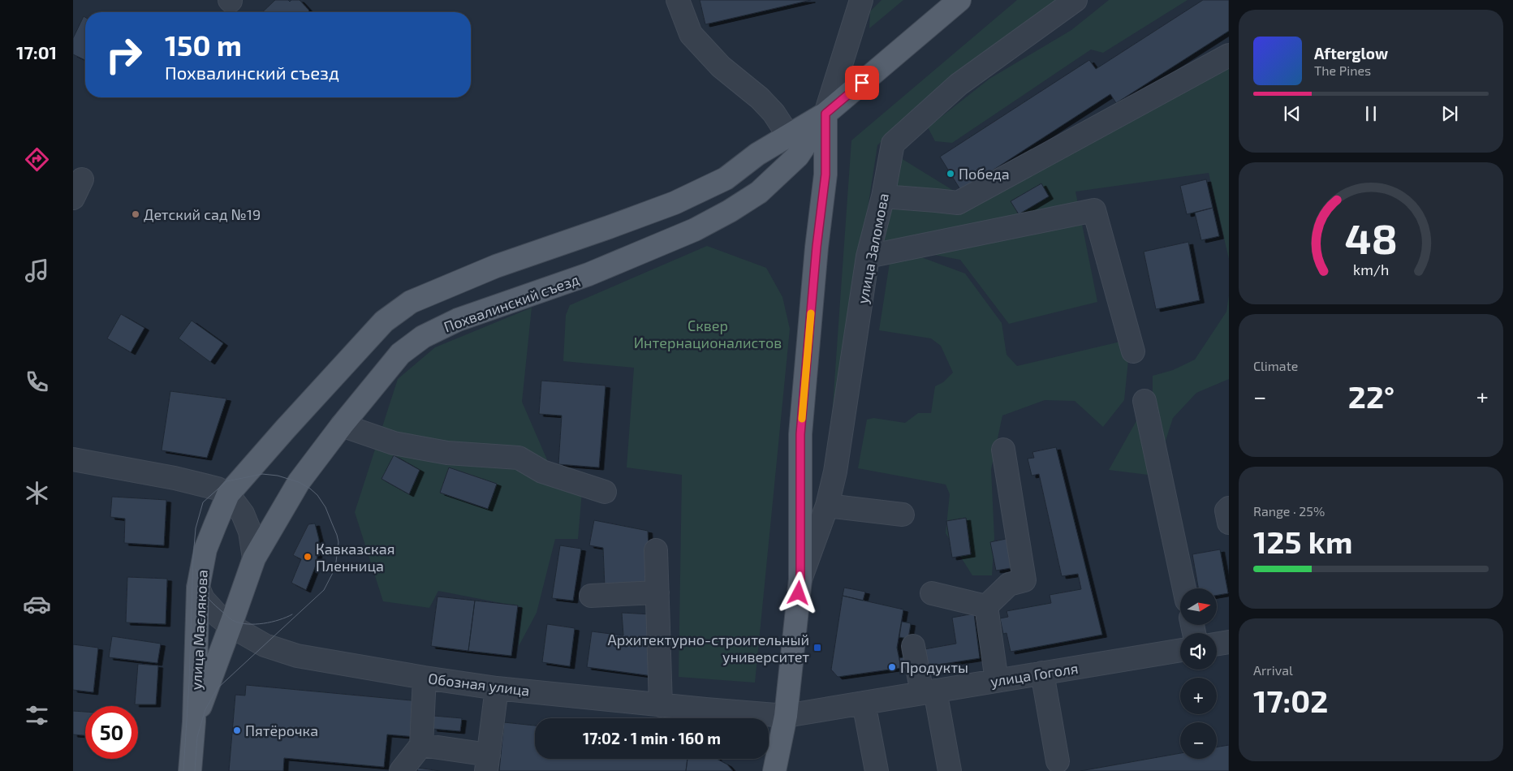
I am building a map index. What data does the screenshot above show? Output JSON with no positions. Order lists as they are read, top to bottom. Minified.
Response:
{"streets":{"main road":["Похвалинский съезд","улица Маслякова"],"street":["улица Заломова","улица Гоголя","Обозная улица"]},"crossings":[["Похвалинский съезд","улица Маслякова"],["улица Маслякова","Обозная улица"],["улица Гоголя","Обозная улица"]],"parks":["Сквер Интернационалистов"],"places":{"other":["Победа","Детский сад №19","Кавказская Пленница","Продукты","Пятёрочка"],"transit":["Архитектурно-строительный университет"]},"north":"right","page":{"tabs":"17:01","turn":["150 m","Похвалинский съезд"],"song":["Afterglow","The Pines"],"tile":["Climate",["Range · 25%","125 km"],["Arrival","17:02"]],"heat":["−","22°","+"],"map_buttons":["+","−"],"limit":"50","trip":"17:02 · 1 min · 160 m","gauge":["48","km/h"]}}
